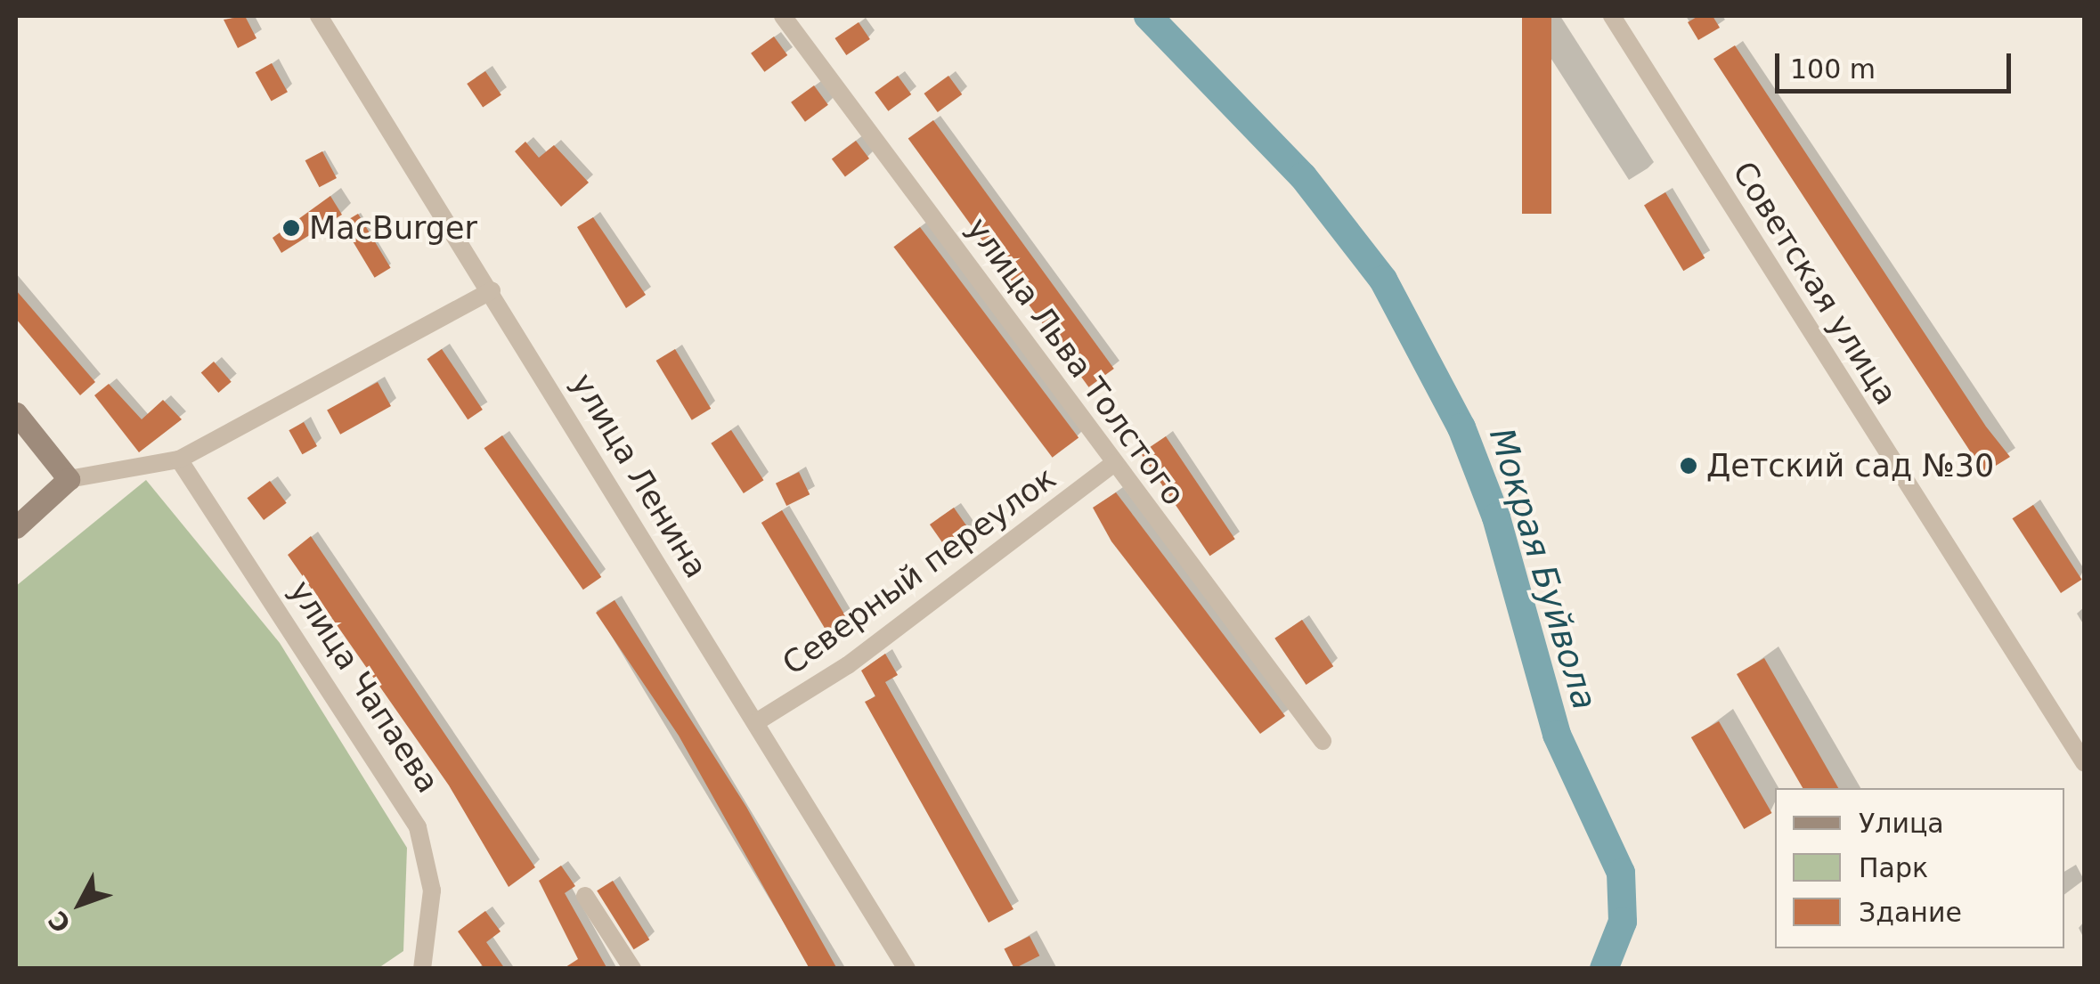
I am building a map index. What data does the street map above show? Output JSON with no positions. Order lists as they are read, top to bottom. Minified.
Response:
{"streets":{"street":["Советская улица","улица Льва Толстого","улица Ленина","Северный переулок","улица Чапаева"]},"crossings":[["улица Льва Толстого","Северный переулок"],["улица Ленина","Северный переулок"]],"water":["Мокрая Буйвола"],"places":["MacBurger","Детский сад №30"],"legend":["Улица","Парк","Здание"],"scale_bar":"100 m","north":"bottom left"}
